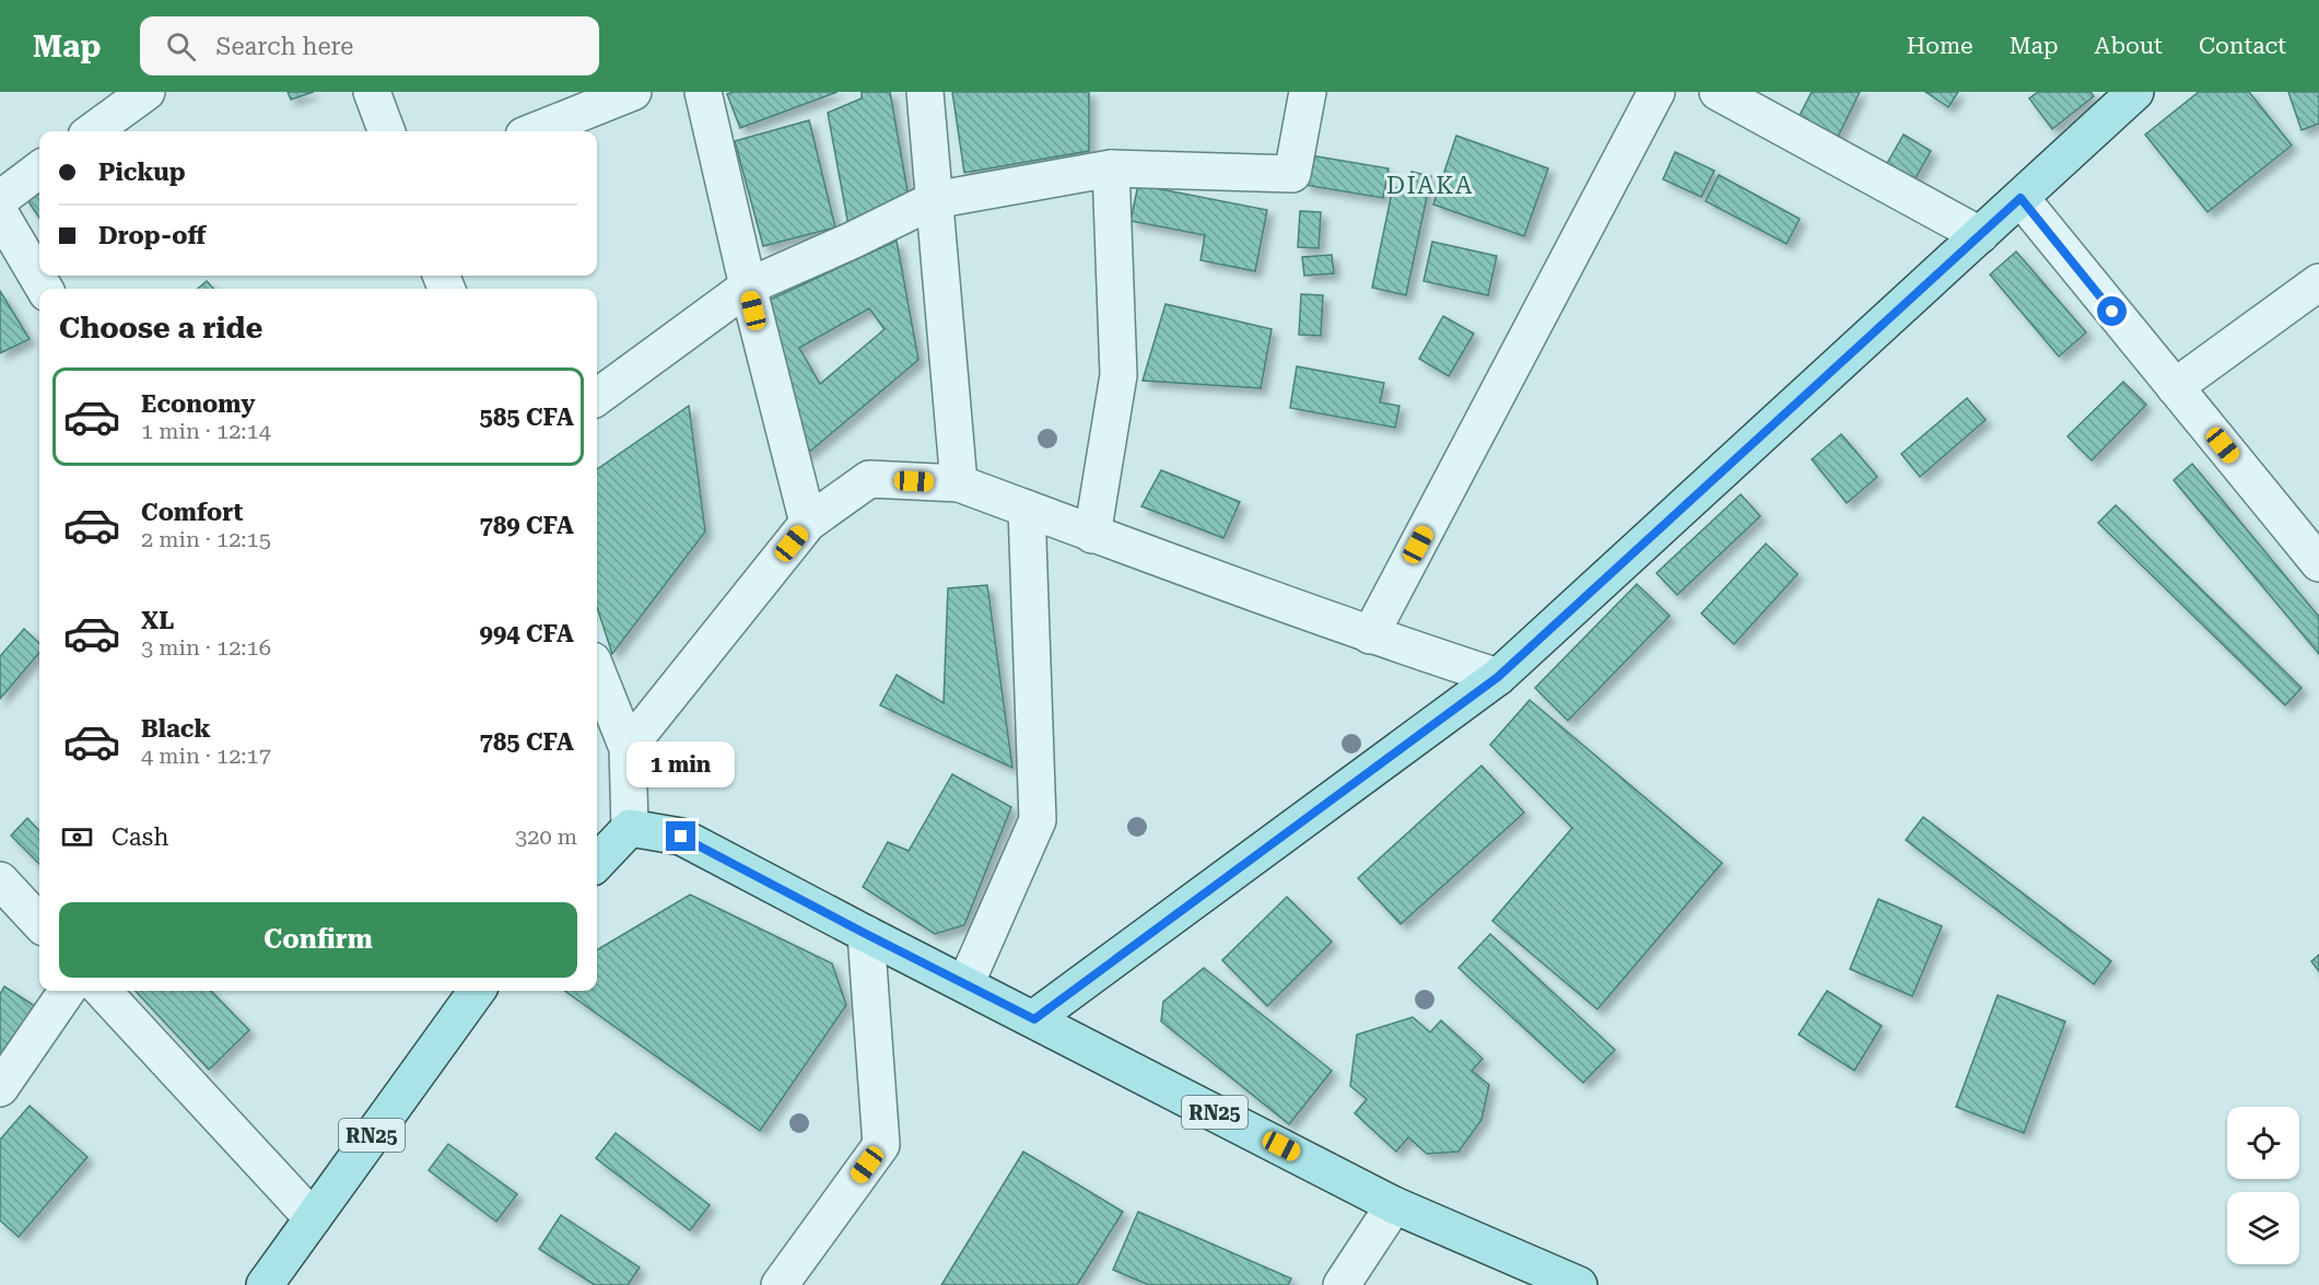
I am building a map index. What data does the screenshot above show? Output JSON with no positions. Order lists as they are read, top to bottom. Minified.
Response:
{"streets":{"main road":["RN25"]},"districts":["DIAKA"],"page":{"header":"Map","search":"Search here","nav":["Home","Map","About","Contact"],"banner":["Pickup","Drop-off"],"heading":"Choose a ride","list":[{"name":"Economy","note":"1 min · 12:14","value":"585 CFA"},{"name":"Comfort","note":"2 min · 12:15","value":"789 CFA"},{"name":"XL","note":"3 min · 12:16","value":"994 CFA"},{"name":"Black","note":"4 min · 12:17","value":"785 CFA"}],"bubble":"1 min","pay":["Cash","320 m"],"buttons":"Confirm"}}
